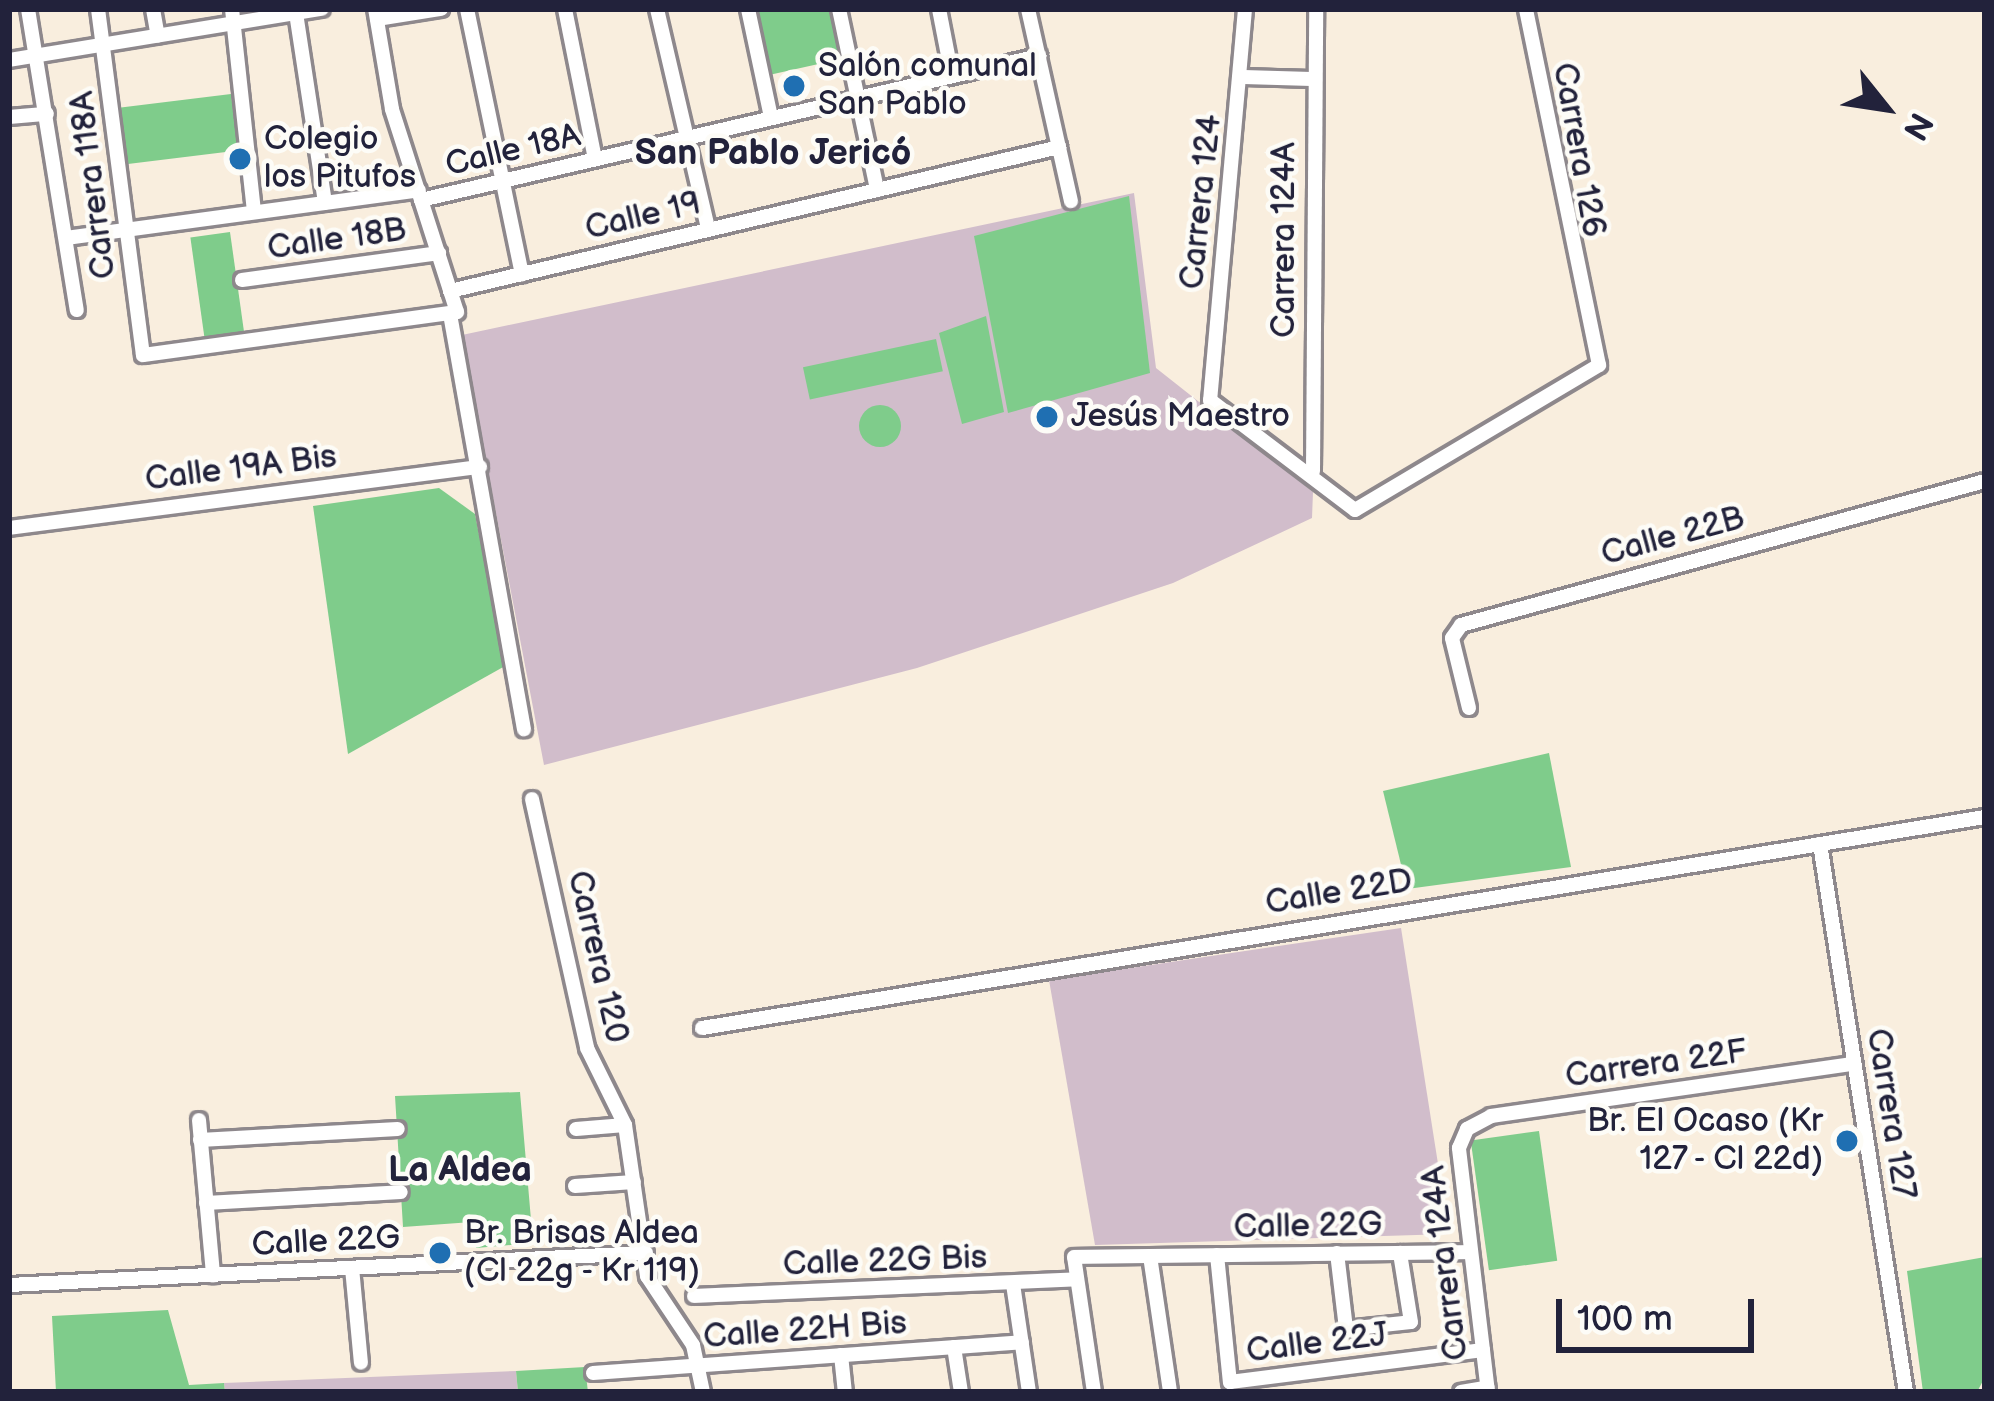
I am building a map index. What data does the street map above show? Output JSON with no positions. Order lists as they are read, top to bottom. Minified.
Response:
{"streets":{"street":["Carrera 126","Calle 18A","Carrera 118A","Carrera 124","Calle 19","Calle 18B","Carrera 124A","Calle 19A Bis","Calle 22B","Calle 22D","Carrera 120","Carrera 22F","Carrera 127","Calle 22G","Calle 22G Bis","Calle 22H Bis","Calle 22J"]},"crossings":[["Carrera 126","Carrera 124"],["Carrera 126","Carrera 124A"],["Calle 18A","Carrera 118A"],["Carrera 124","Carrera 124A"],["Carrera 124A","Carrera 22F"],["Carrera 124A","Calle 22G"],["Carrera 124A","Calle 22J"],["Calle 22D","Carrera 127"],["Carrera 120","Calle 22G"],["Carrera 120","Calle 22H Bis"],["Carrera 22F","Carrera 127"],["Calle 22G","Calle 22G Bis"]],"districts":["San Pablo Jericó","La Aldea"],"places":["Salón comunal San Pablo","Colegio los Pitufos","Jesús Maestro","Br. El Ocaso (Kr 127 - Cl 22d)","Br. Brisas Aldea (Cl 22g - Kr 119)"],"scale_bar":"100 m","north":"bottom right"}
